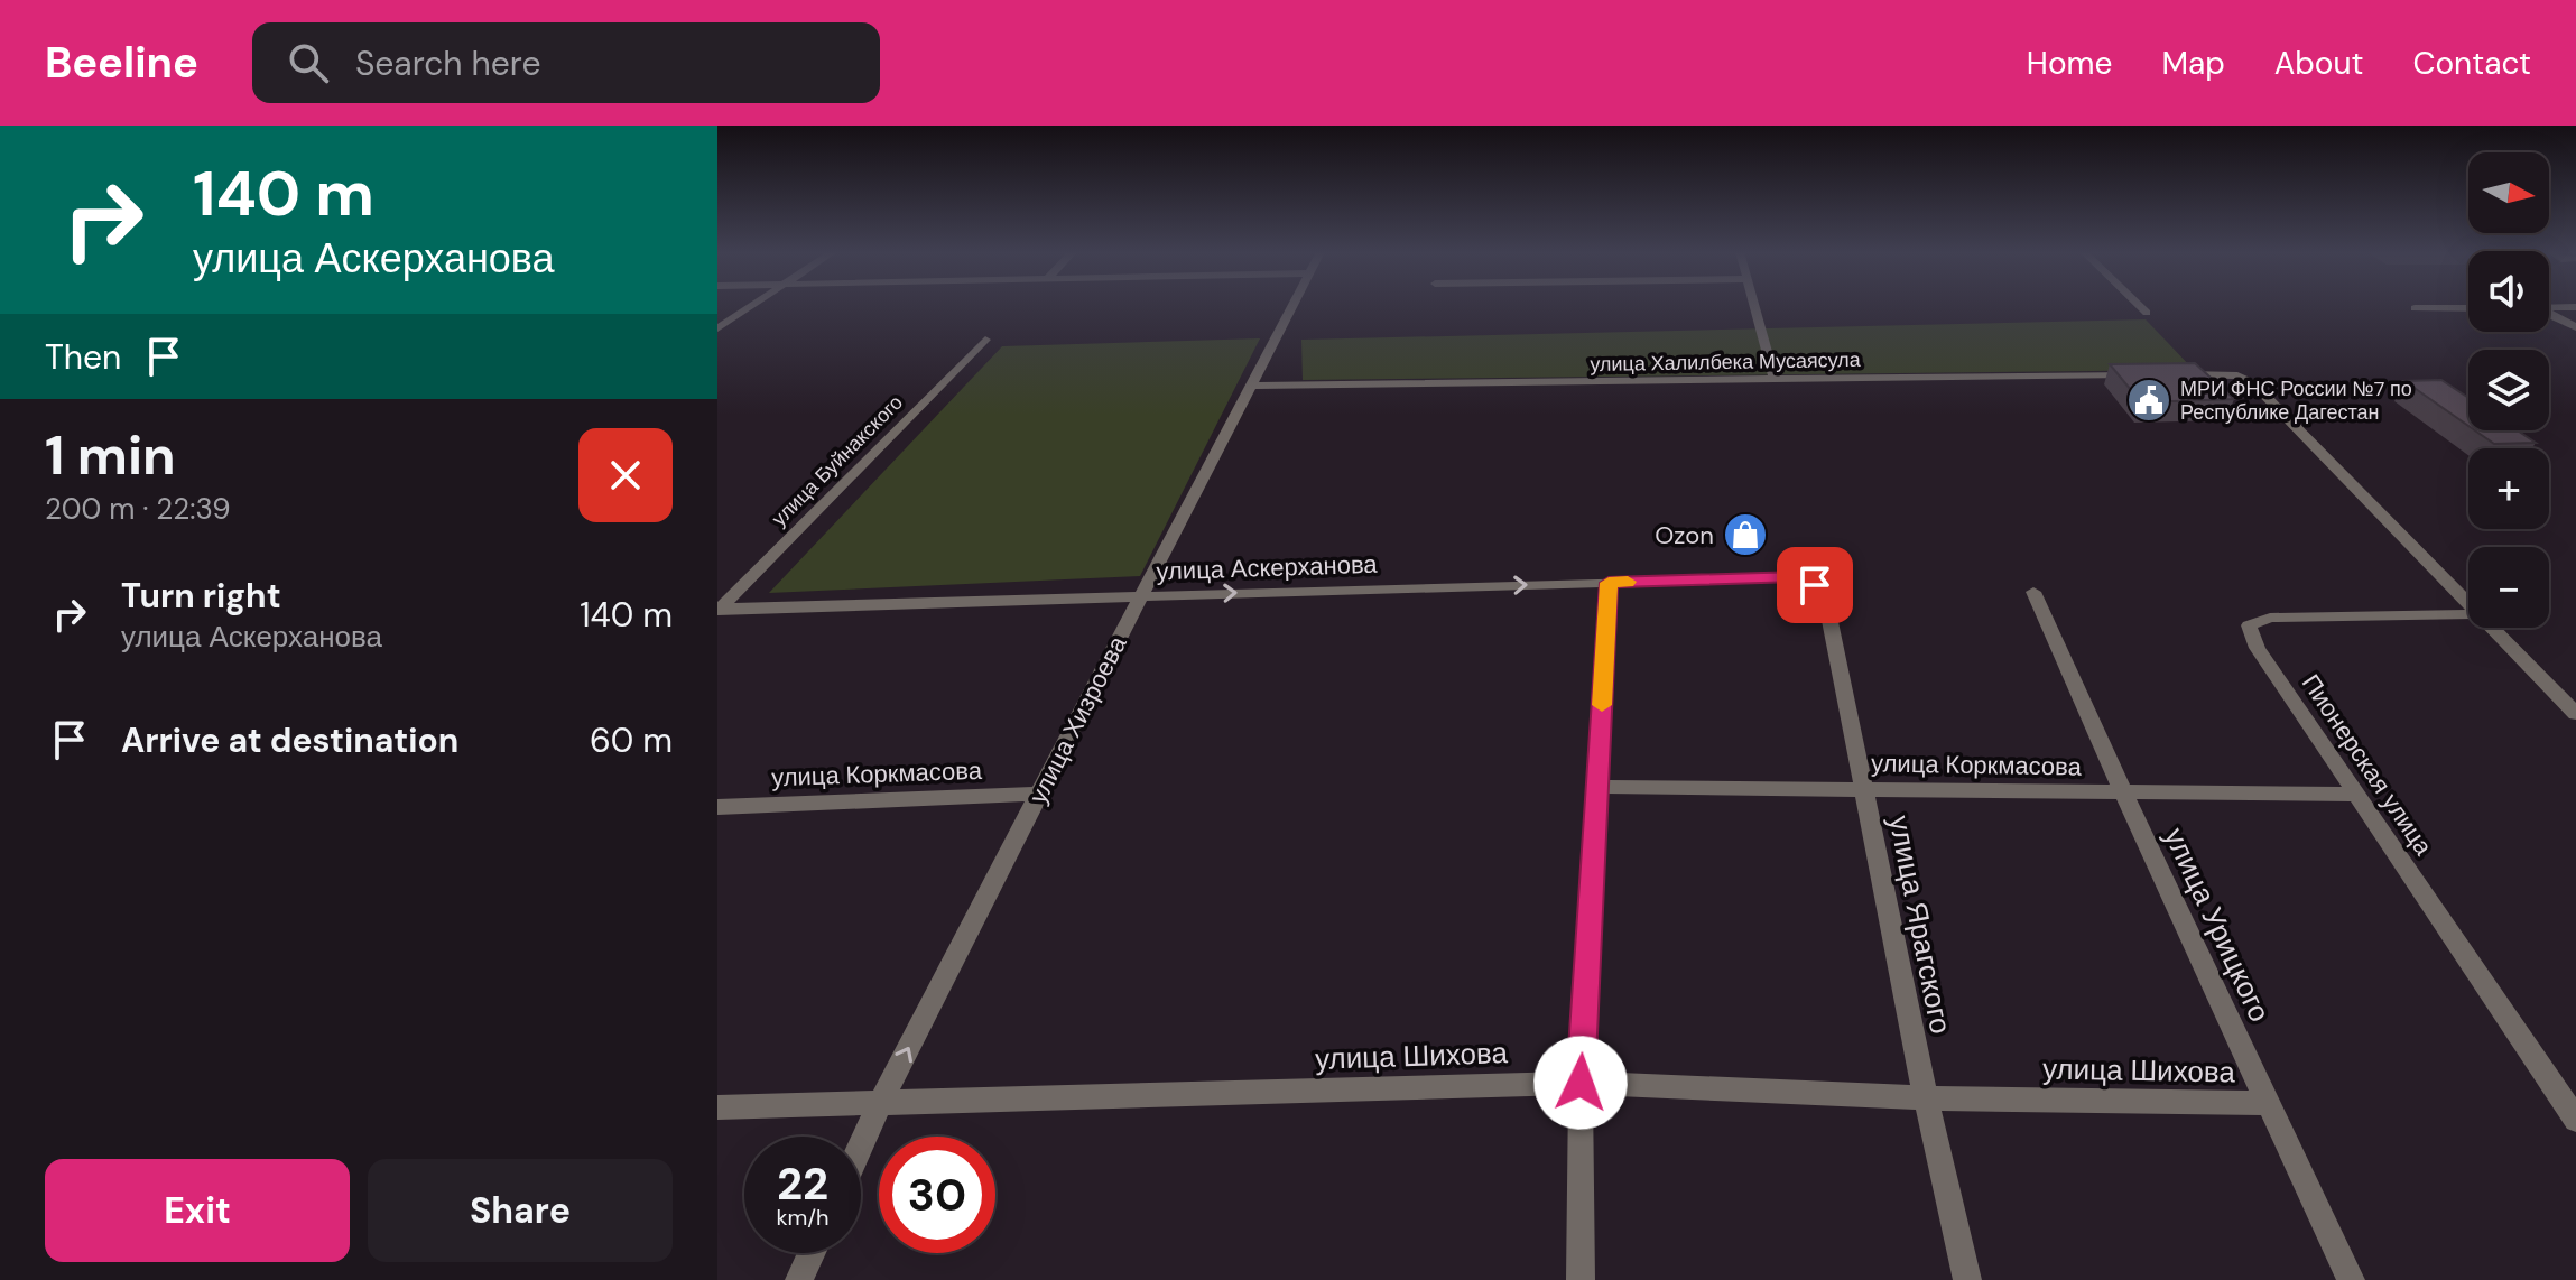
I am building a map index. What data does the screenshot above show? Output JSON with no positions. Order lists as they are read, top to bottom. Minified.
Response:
{"streets":{"street":["улица Халилбека Мусаясула","улица Буйнакского","улица Аскерханова","улица Хизроева","улица Коркмасова","Пионерская улица","улица Ярагского","улица Урицкого","улица Шихова"]},"crossings":[["улица Халилбека Мусаясула","улица Хизроева"],["улица Буйнакского","улица Аскерханова"],["улица Аскерханова","улица Хизроева"],["улица Аскерханова","улица Ярагского"],["улица Хизроева","улица Коркмасова"],["улица Хизроева","улица Шихова"],["улица Коркмасова","Пионерская улица"],["улица Коркмасова","улица Ярагского"],["улица Коркмасова","улица Урицкого"],["улица Ярагского","улица Шихова"],["улица Урицкого","улица Шихова"]],"one_way":["улица Аскерханова","улица Хизроева"],"places":{"public building":["МРИ ФНС России №7 по Республике Дагестан"],"shop":["Ozon"]},"north":"right","page":{"header":"Beeline","search":"Search here","nav":["Home","Map","About","Contact"],"turn":["140 m","улица Аскерханова"],"map_buttons":["+","−"],"then":"Then","heading":["1 min","200 m · 22:39"],"list":[{"name":"Turn right","note":"улица Аскерханова","value":"140 m"},{"name":"Arrive at destination","value":"60 m"}],"speed":"22 km/h","limit":"30","buttons":["Exit","Share"]}}
